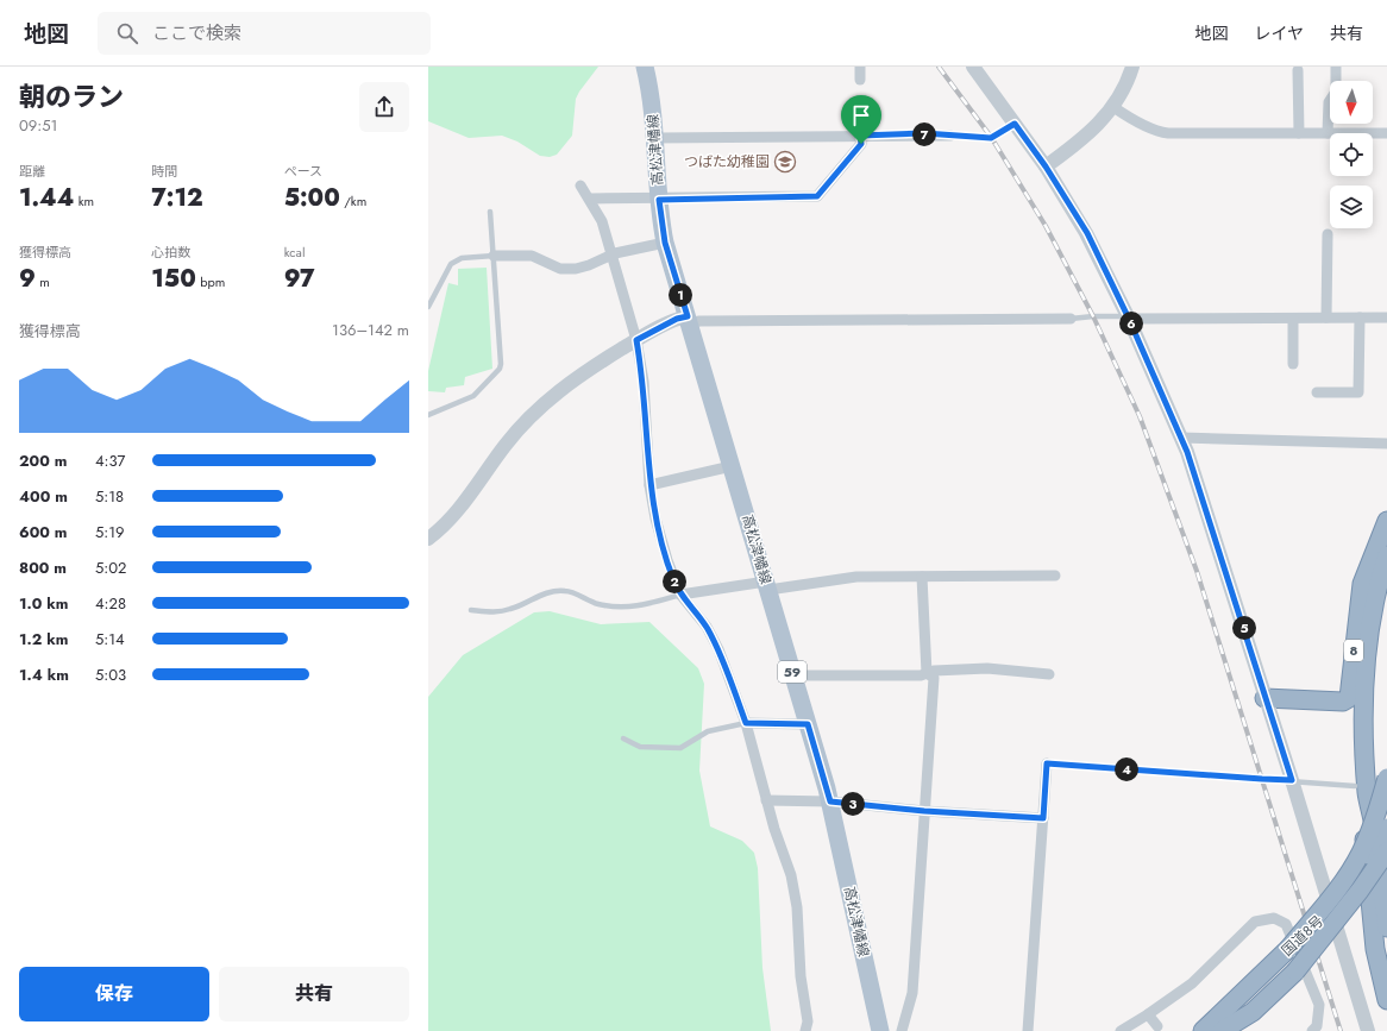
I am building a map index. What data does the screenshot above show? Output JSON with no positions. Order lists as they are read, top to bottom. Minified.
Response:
{"streets":{"highway":["8","国道8号"],"main road":["高松津幡線","59"]},"places":{"school or university":["つばた幼稚園"]},"north":"bottom","page":{"header":"地図","search":"ここで検索","nav":["地図","レイヤ","共有"],"heading":["朝のラン","09:51"],"pins":["7","1","6","2","5","4","3"],"stats":[["距離","1.44 km"],["時間","7:12"],["ペース","5:00 /km"],["獲得標高","9 m"],["心拍数","150 bpm"],["kcal","97"]],"chart":["獲得標高","136–142 m"],"list":[{"name":"200 m","note":"4:37"},{"name":"400 m","note":"5:18"},{"name":"600 m","note":"5:19"},{"name":"800 m","note":"5:02"},{"name":"1.0 km","note":"4:28"},{"name":"1.2 km","note":"5:14"},{"name":"1.4 km","note":"5:03"}],"buttons":["保存","共有"]}}
